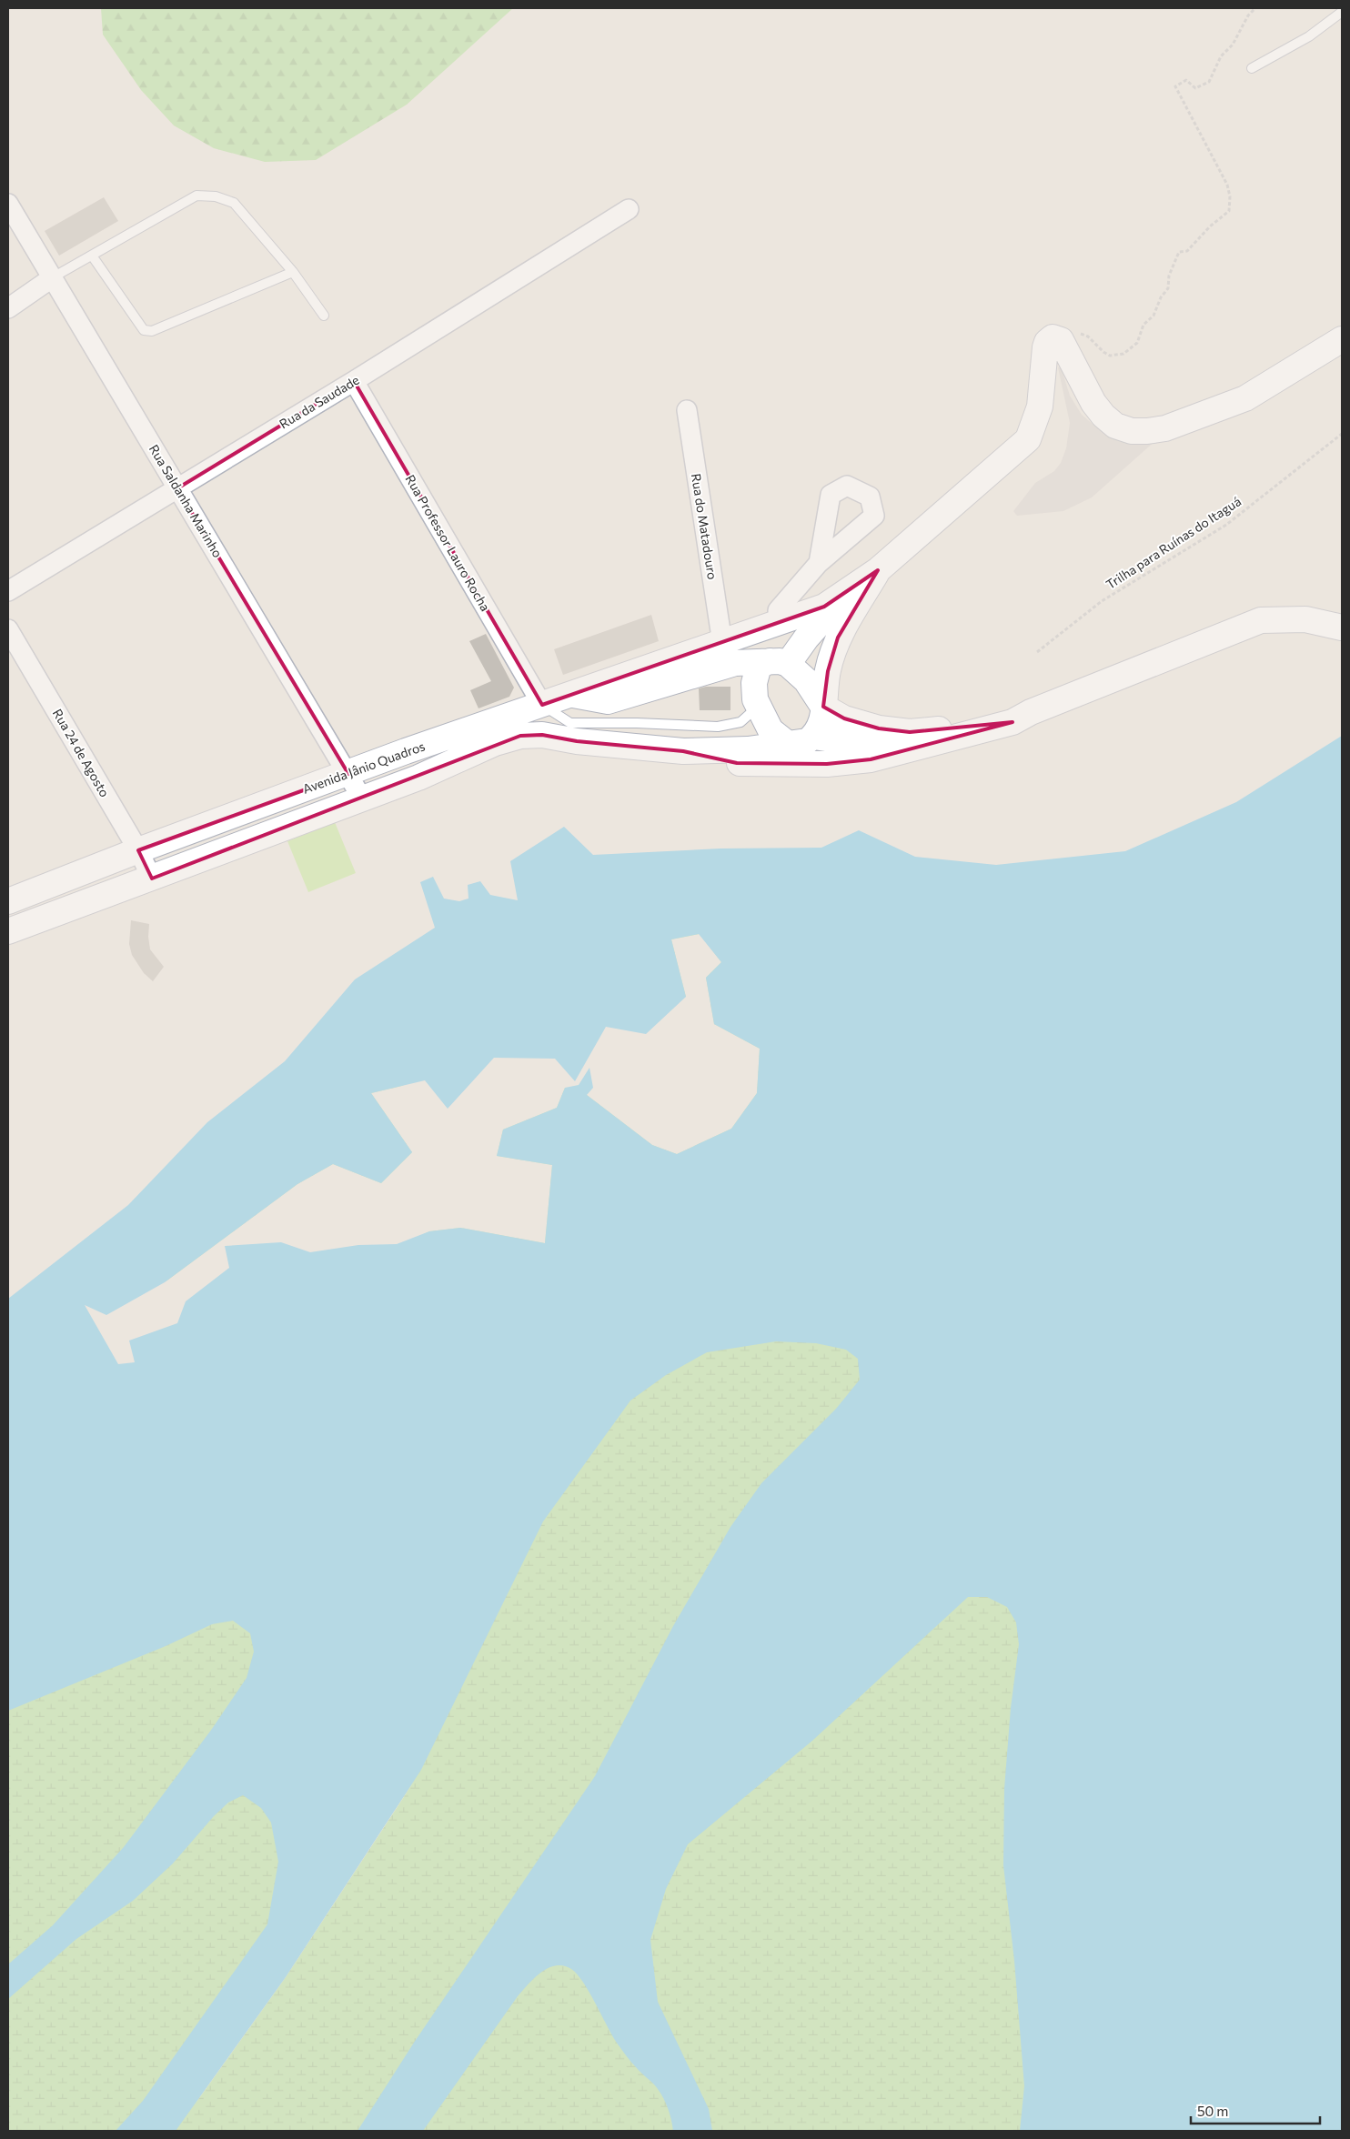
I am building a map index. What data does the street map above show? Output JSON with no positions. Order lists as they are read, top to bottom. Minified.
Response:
{"streets":{"main road":["Avenida Jânio Quadros"],"street":["Rua da Saudade","Rua Saldanha Marinho","Rua do Matadouro","Rua Professor Lauro Rocha","Rua 24 de Agosto"],"path":["Trilha para Ruínas do Itaguá"]},"crossings":[["Rua da Saudade","Rua Saldanha Marinho"],["Rua da Saudade","Rua Professor Lauro Rocha"],["Rua Saldanha Marinho","Avenida Jânio Quadros"],["Rua do Matadouro","Avenida Jânio Quadros"],["Rua Professor Lauro Rocha","Avenida Jânio Quadros"],["Rua 24 de Agosto","Avenida Jânio Quadros"]],"scale_bar":"50 m"}
